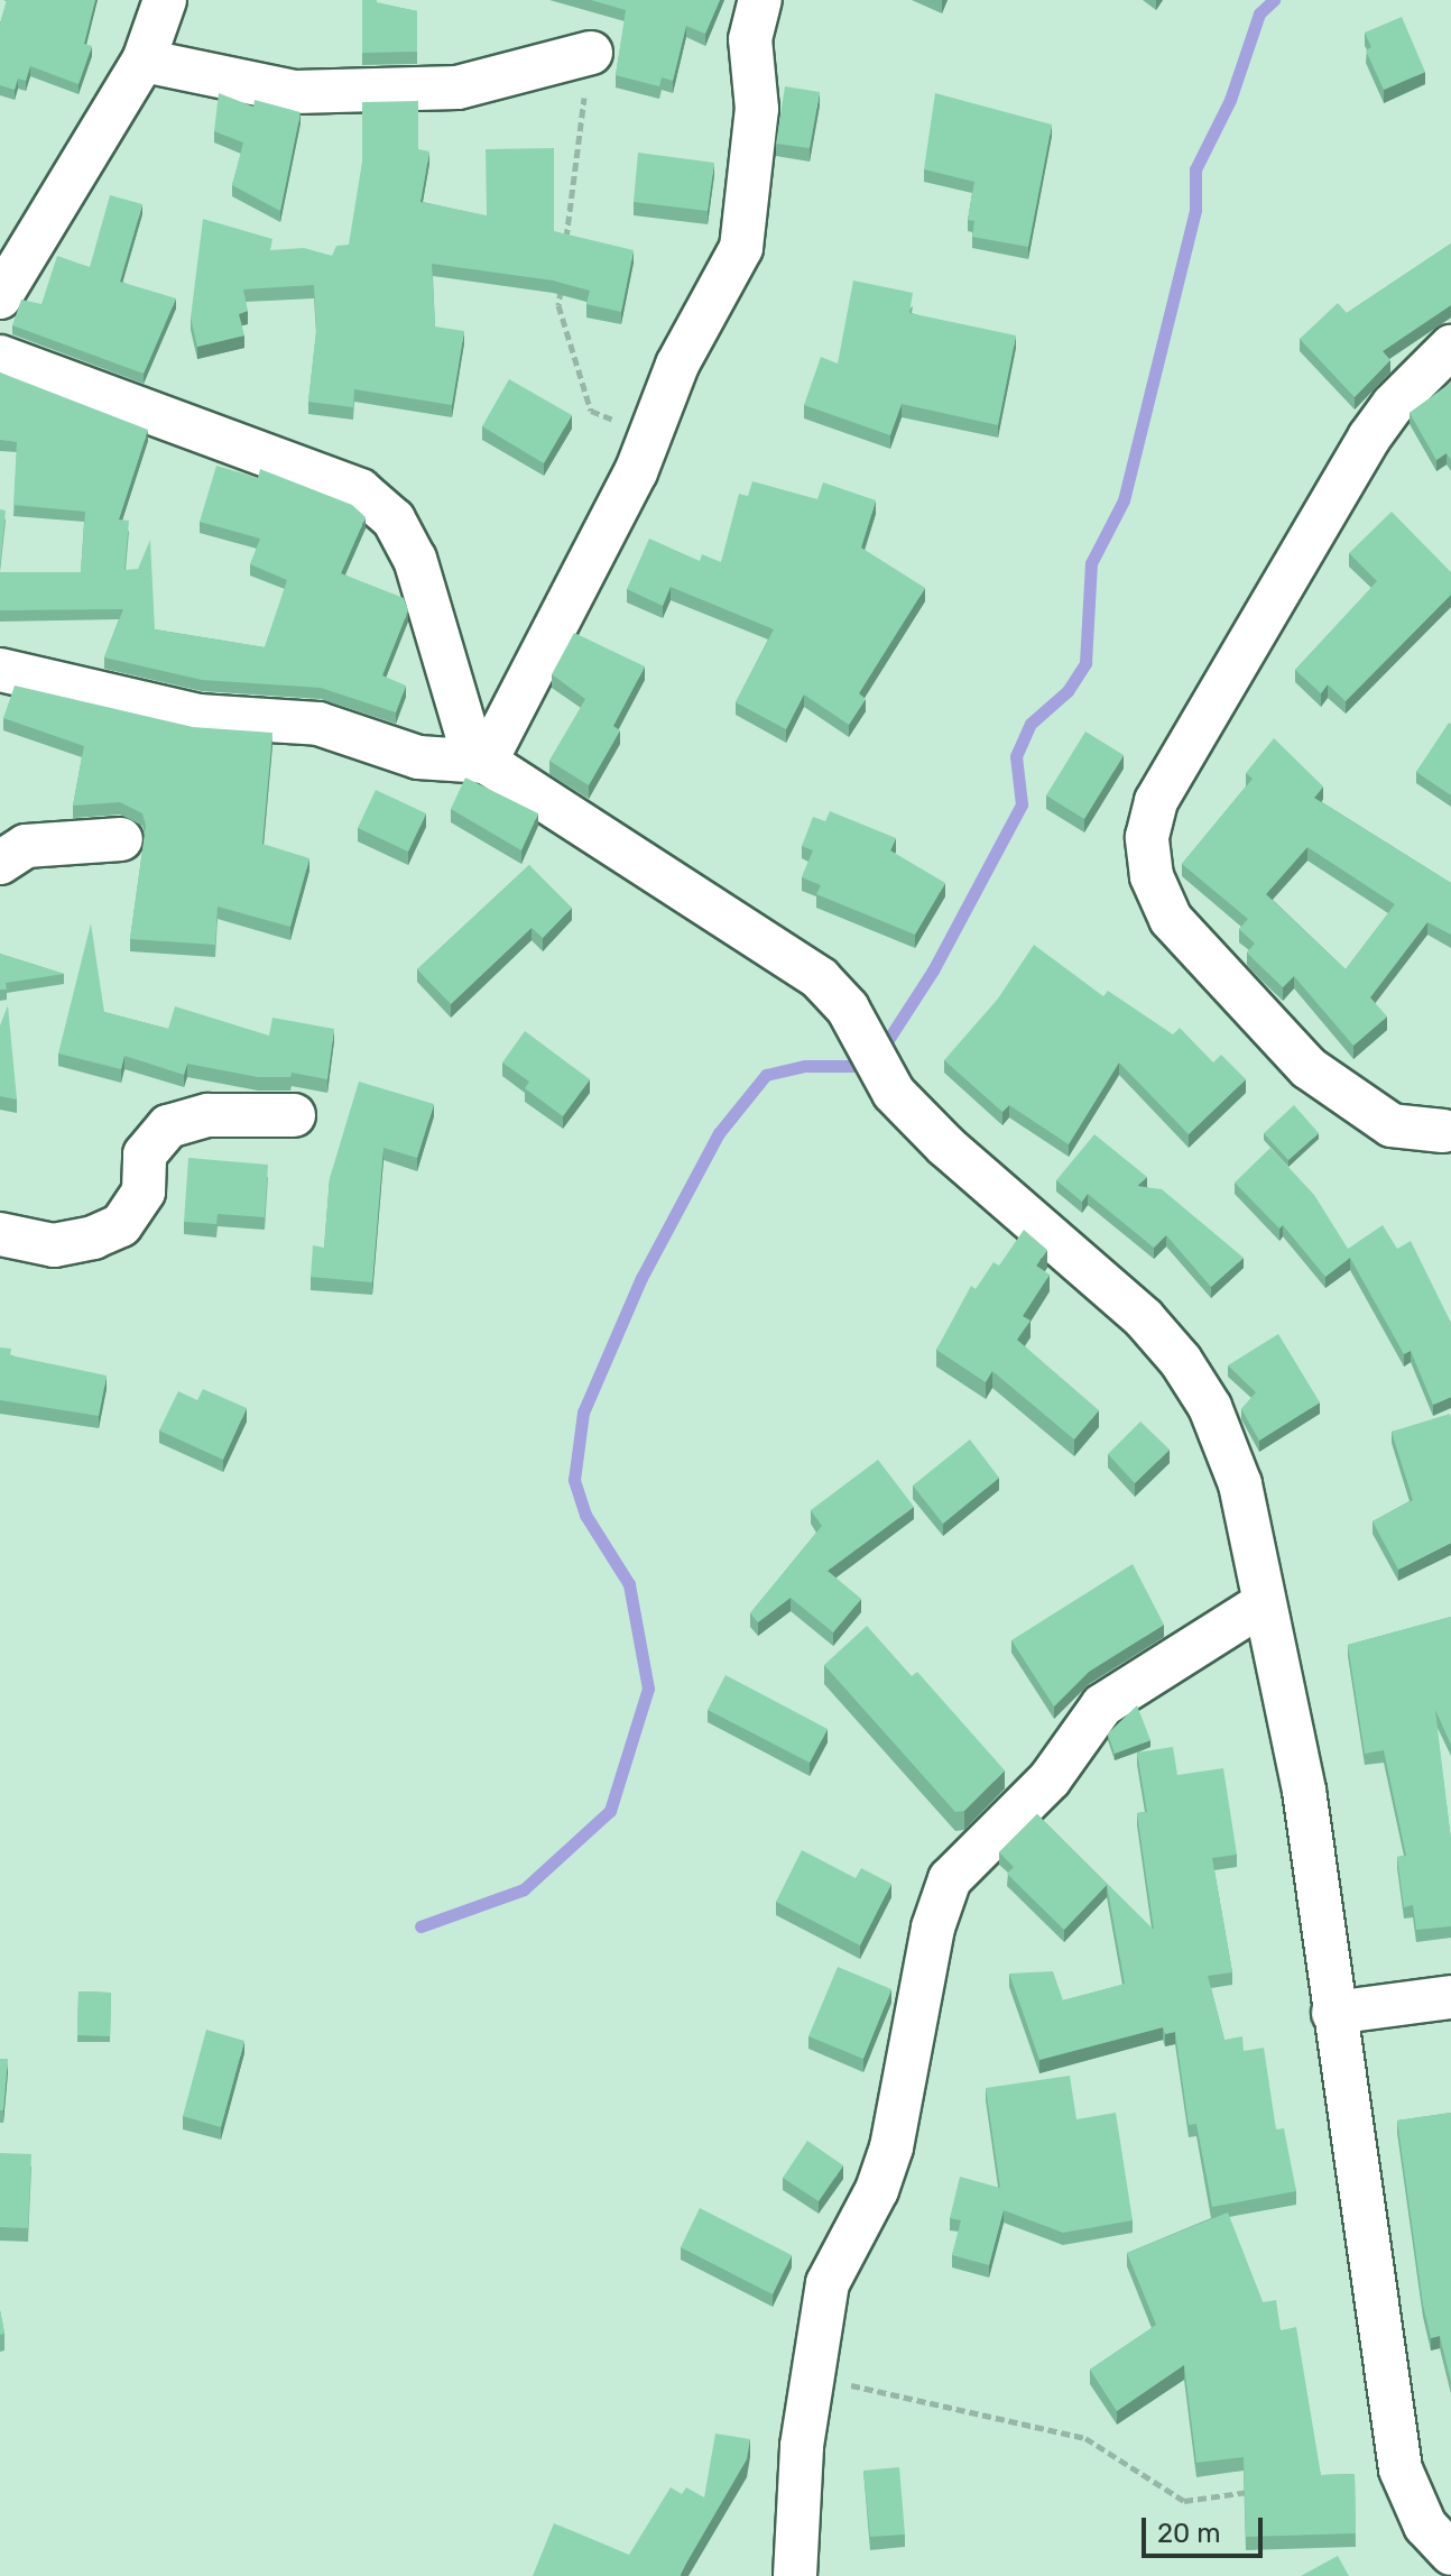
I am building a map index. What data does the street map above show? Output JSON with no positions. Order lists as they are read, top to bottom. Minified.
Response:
{"scale_bar":"20 m"}
